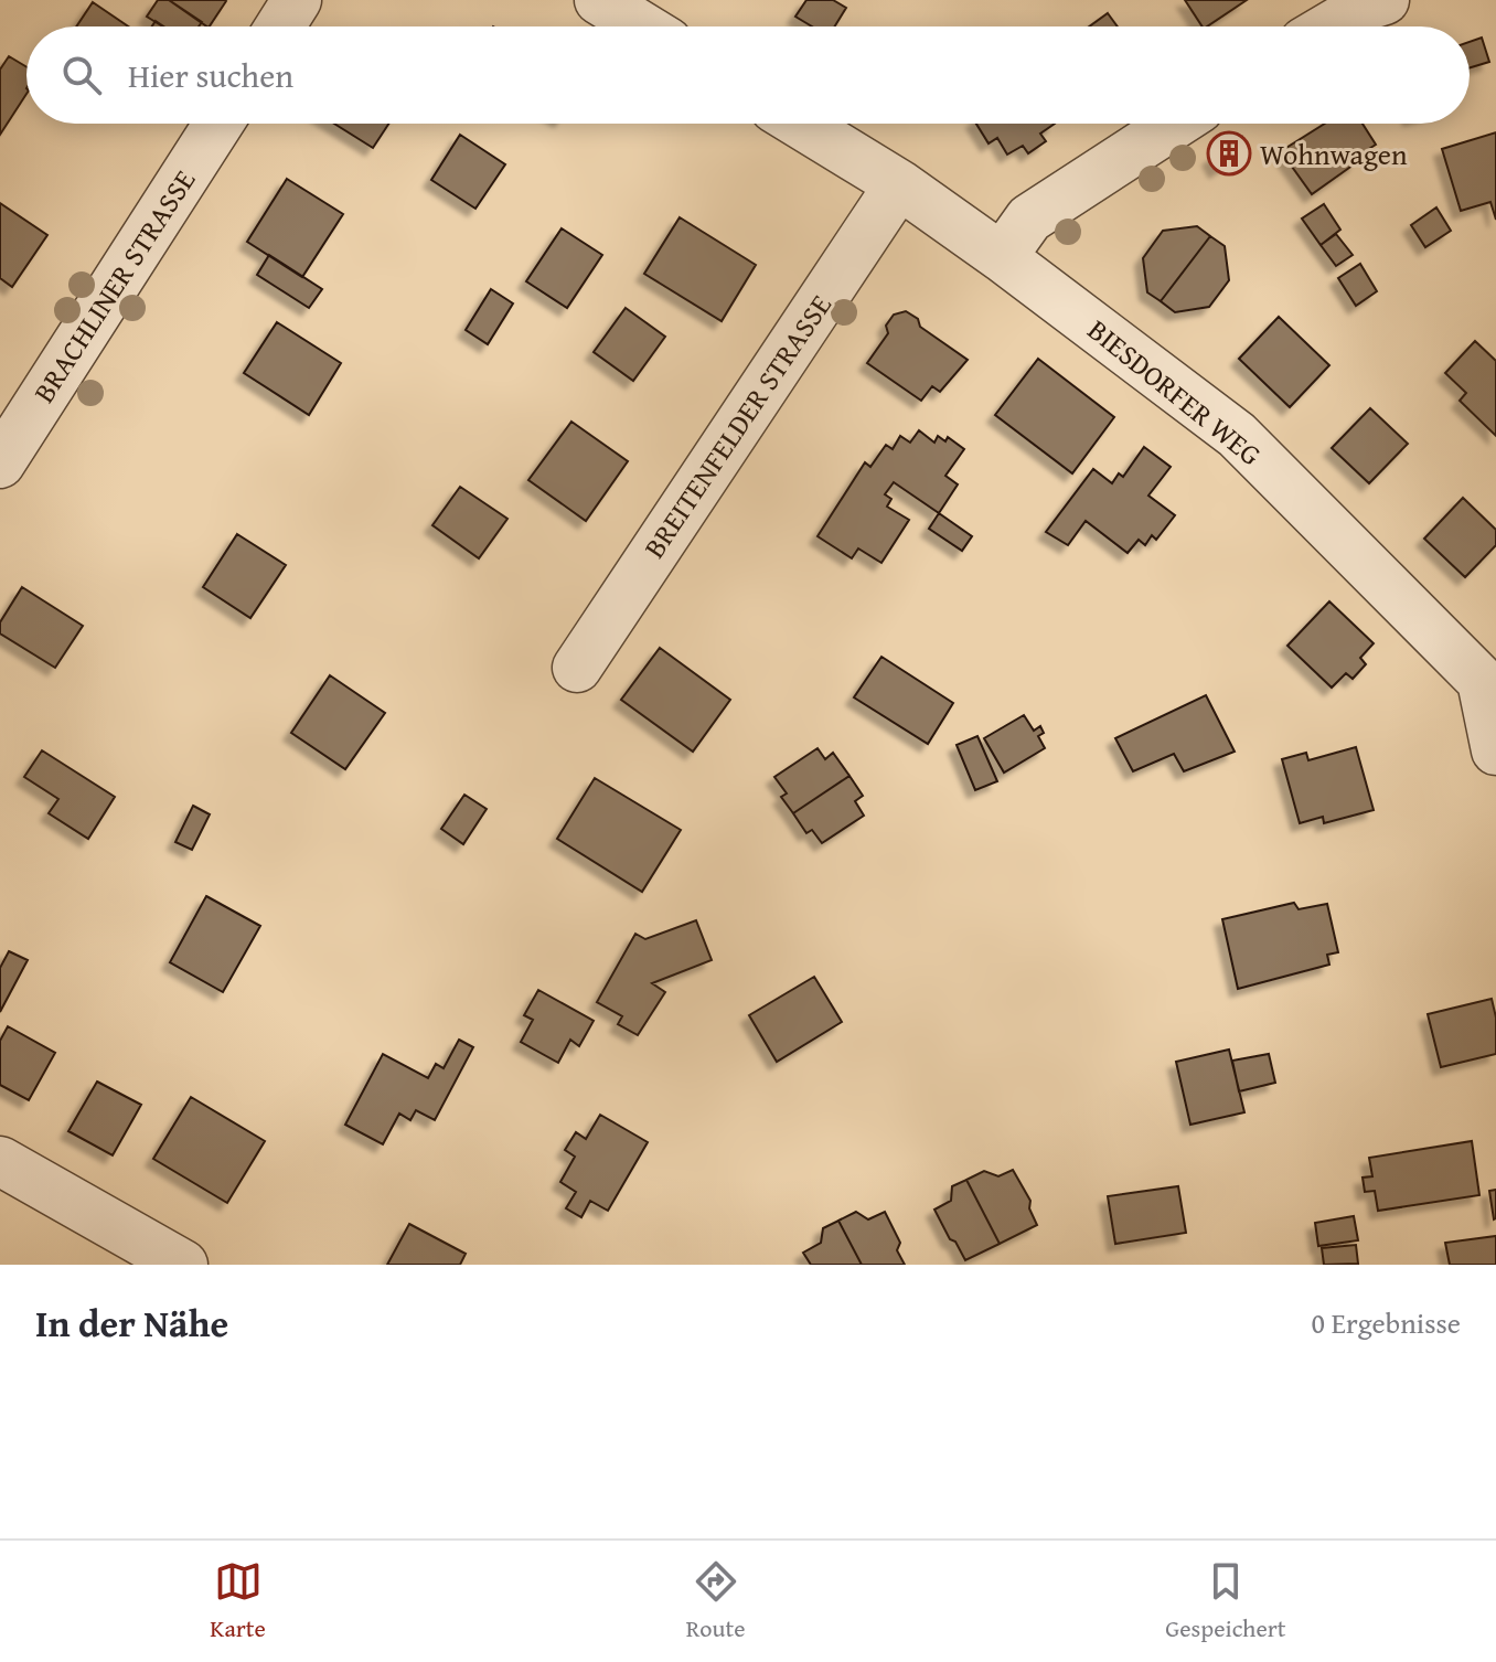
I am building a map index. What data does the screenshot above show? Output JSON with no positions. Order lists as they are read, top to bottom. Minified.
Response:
{"streets":{"street":["BRACHLINER STRASSE","BIESDORFER WEG","BREITENFELDER STRASSE"]},"crossings":[["BIESDORFER WEG","BREITENFELDER STRASSE"]],"places":{"building":["Wohnwagen"]},"page":{"search":"Hier suchen","heading":["In der Nähe","0 Ergebnisse"],"nav":["Karte","Route","Gespeichert"]}}
